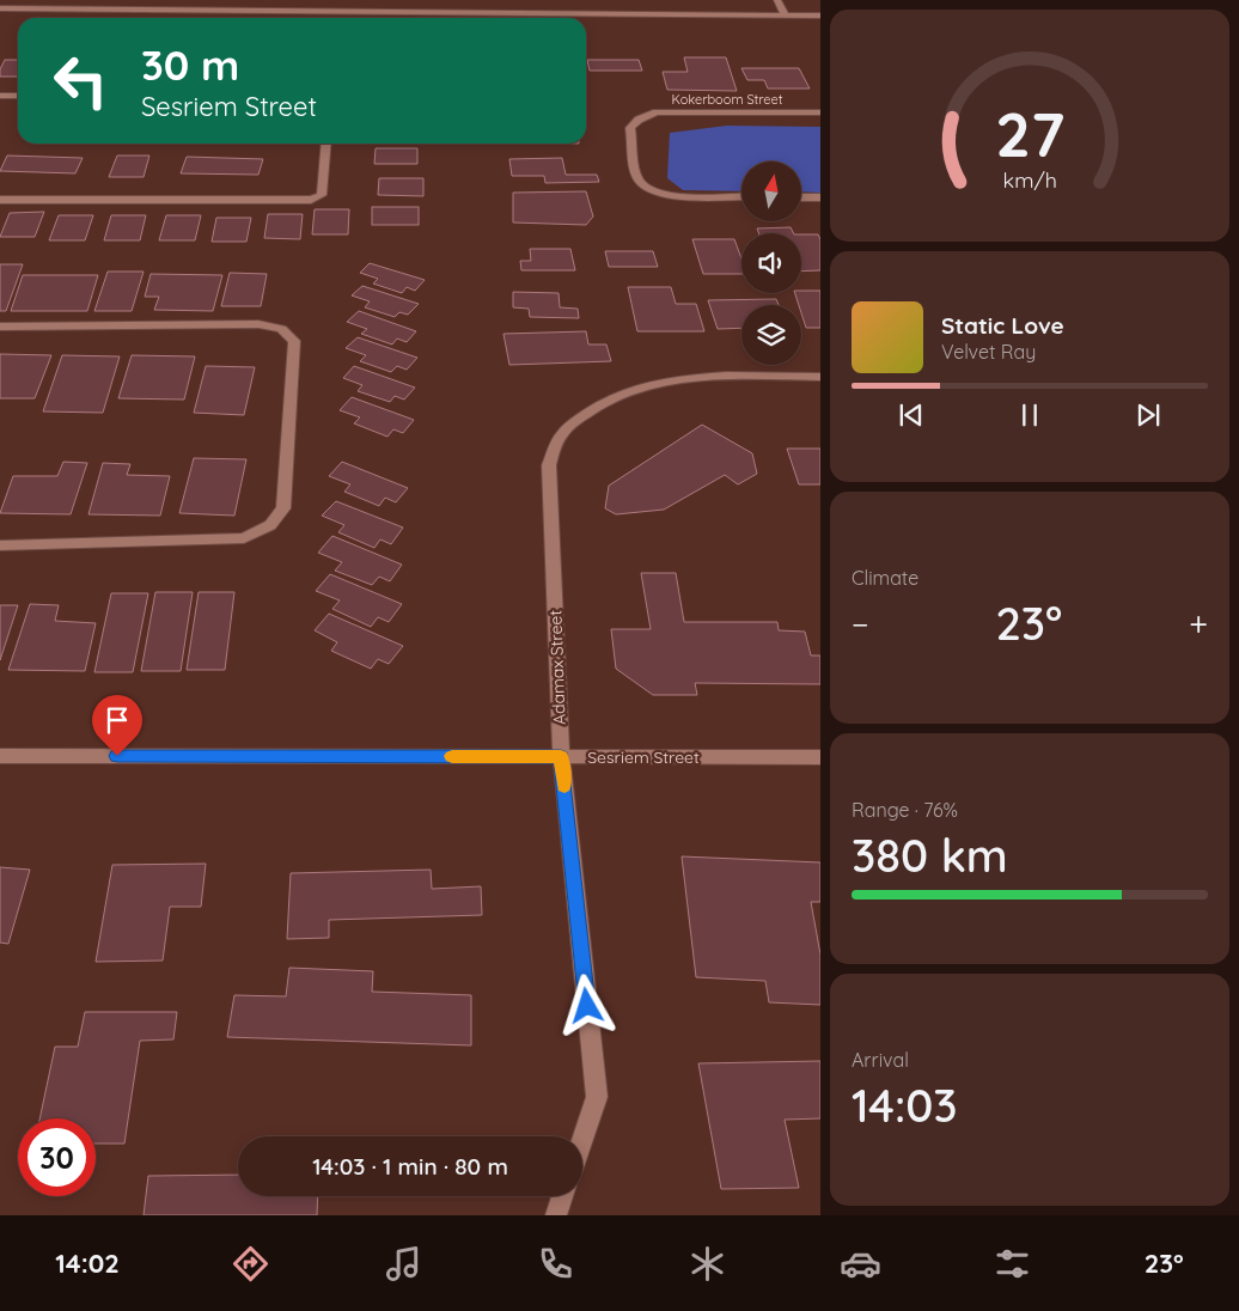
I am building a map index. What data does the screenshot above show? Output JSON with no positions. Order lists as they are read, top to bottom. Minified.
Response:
{"streets":{"street":["Kokerboom Street","Adamax Street","Sesriem Street"]},"crossings":[["Adamax Street","Sesriem Street"]],"north":"top","page":{"turn":["30 m","Sesriem Street"],"song":["Static Love","Velvet Ray"],"tile":["Climate",["Range · 76%","380 km"],["Arrival","14:03"]],"heat":["−","23°","+"],"limit":"30","trip":"14:03 · 1 min · 80 m","tabs":["14:02","23°"],"gauge":["27","km/h"]}}
